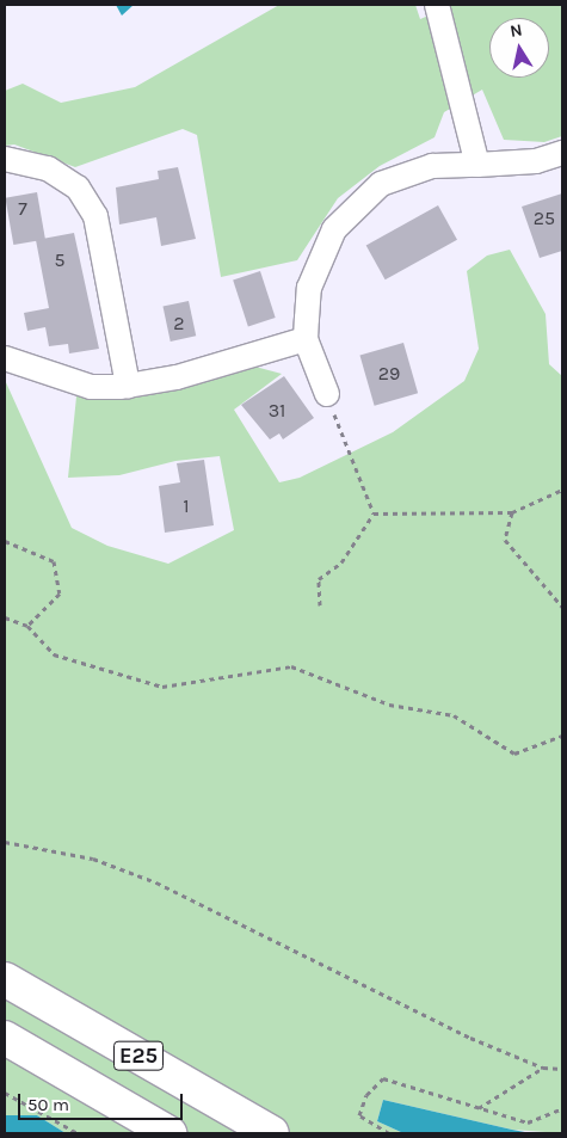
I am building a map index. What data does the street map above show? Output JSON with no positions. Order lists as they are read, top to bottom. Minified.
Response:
{"streets":{"highway":["E25"]},"house_numbers":["7","25","5","2","29","31","1"],"scale_bar":"50 m","north":"top"}
